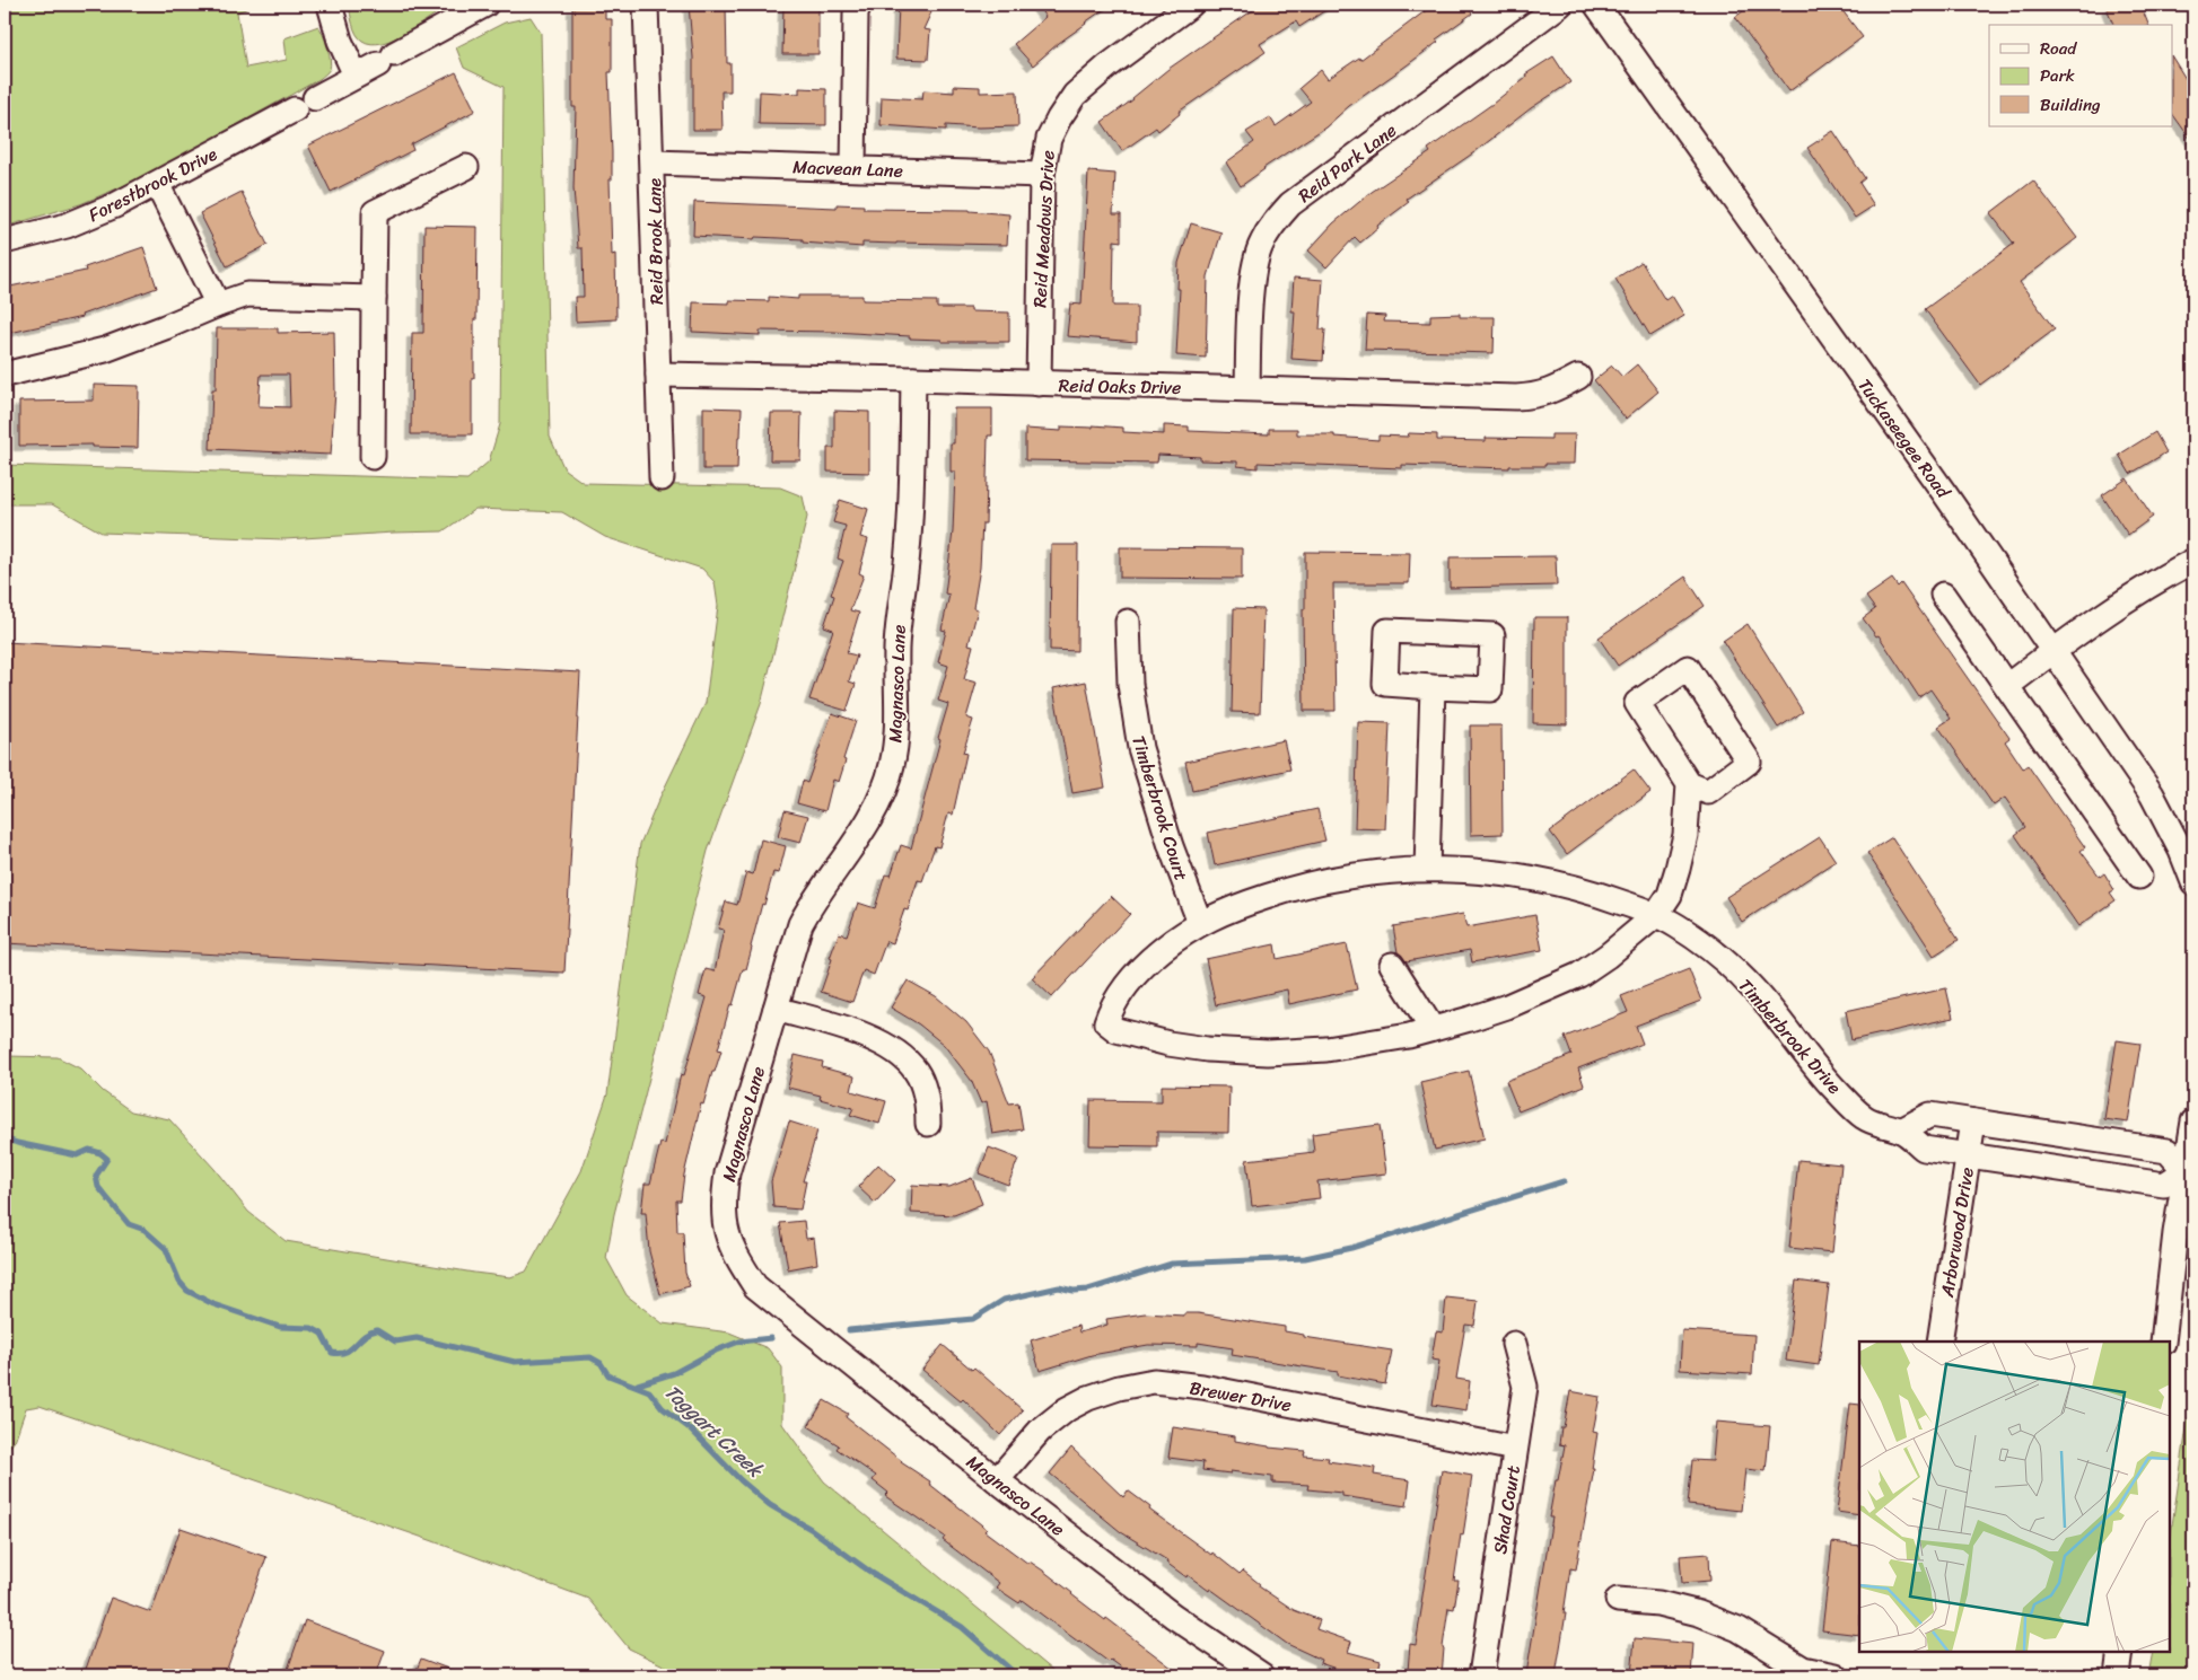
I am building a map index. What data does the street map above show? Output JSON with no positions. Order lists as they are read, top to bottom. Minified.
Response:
{"streets":{"street":["Reid Park Lane","Macvean Lane","Forestbrook Drive","Reid Meadows Drive","Reid Brook Lane","Reid Oaks Drive","Tuckaseegee Road","Magnasco Lane","Timberbrook Court","Timberbrook Drive","Arborwood Drive","Brewer Drive","Shad Court"]},"crossings":[["Reid Park Lane","Reid Oaks Drive"],["Macvean Lane","Reid Meadows Drive"],["Macvean Lane","Reid Brook Lane"],["Reid Meadows Drive","Reid Oaks Drive"],["Reid Brook Lane","Reid Oaks Drive"],["Reid Oaks Drive","Magnasco Lane"],["Magnasco Lane","Brewer Drive"],["Timberbrook Court","Timberbrook Drive"],["Timberbrook Drive","Arborwood Drive"],["Brewer Drive","Shad Court"]],"water":["Taggart Creek"],"legend":["Road","Park","Building"]}
